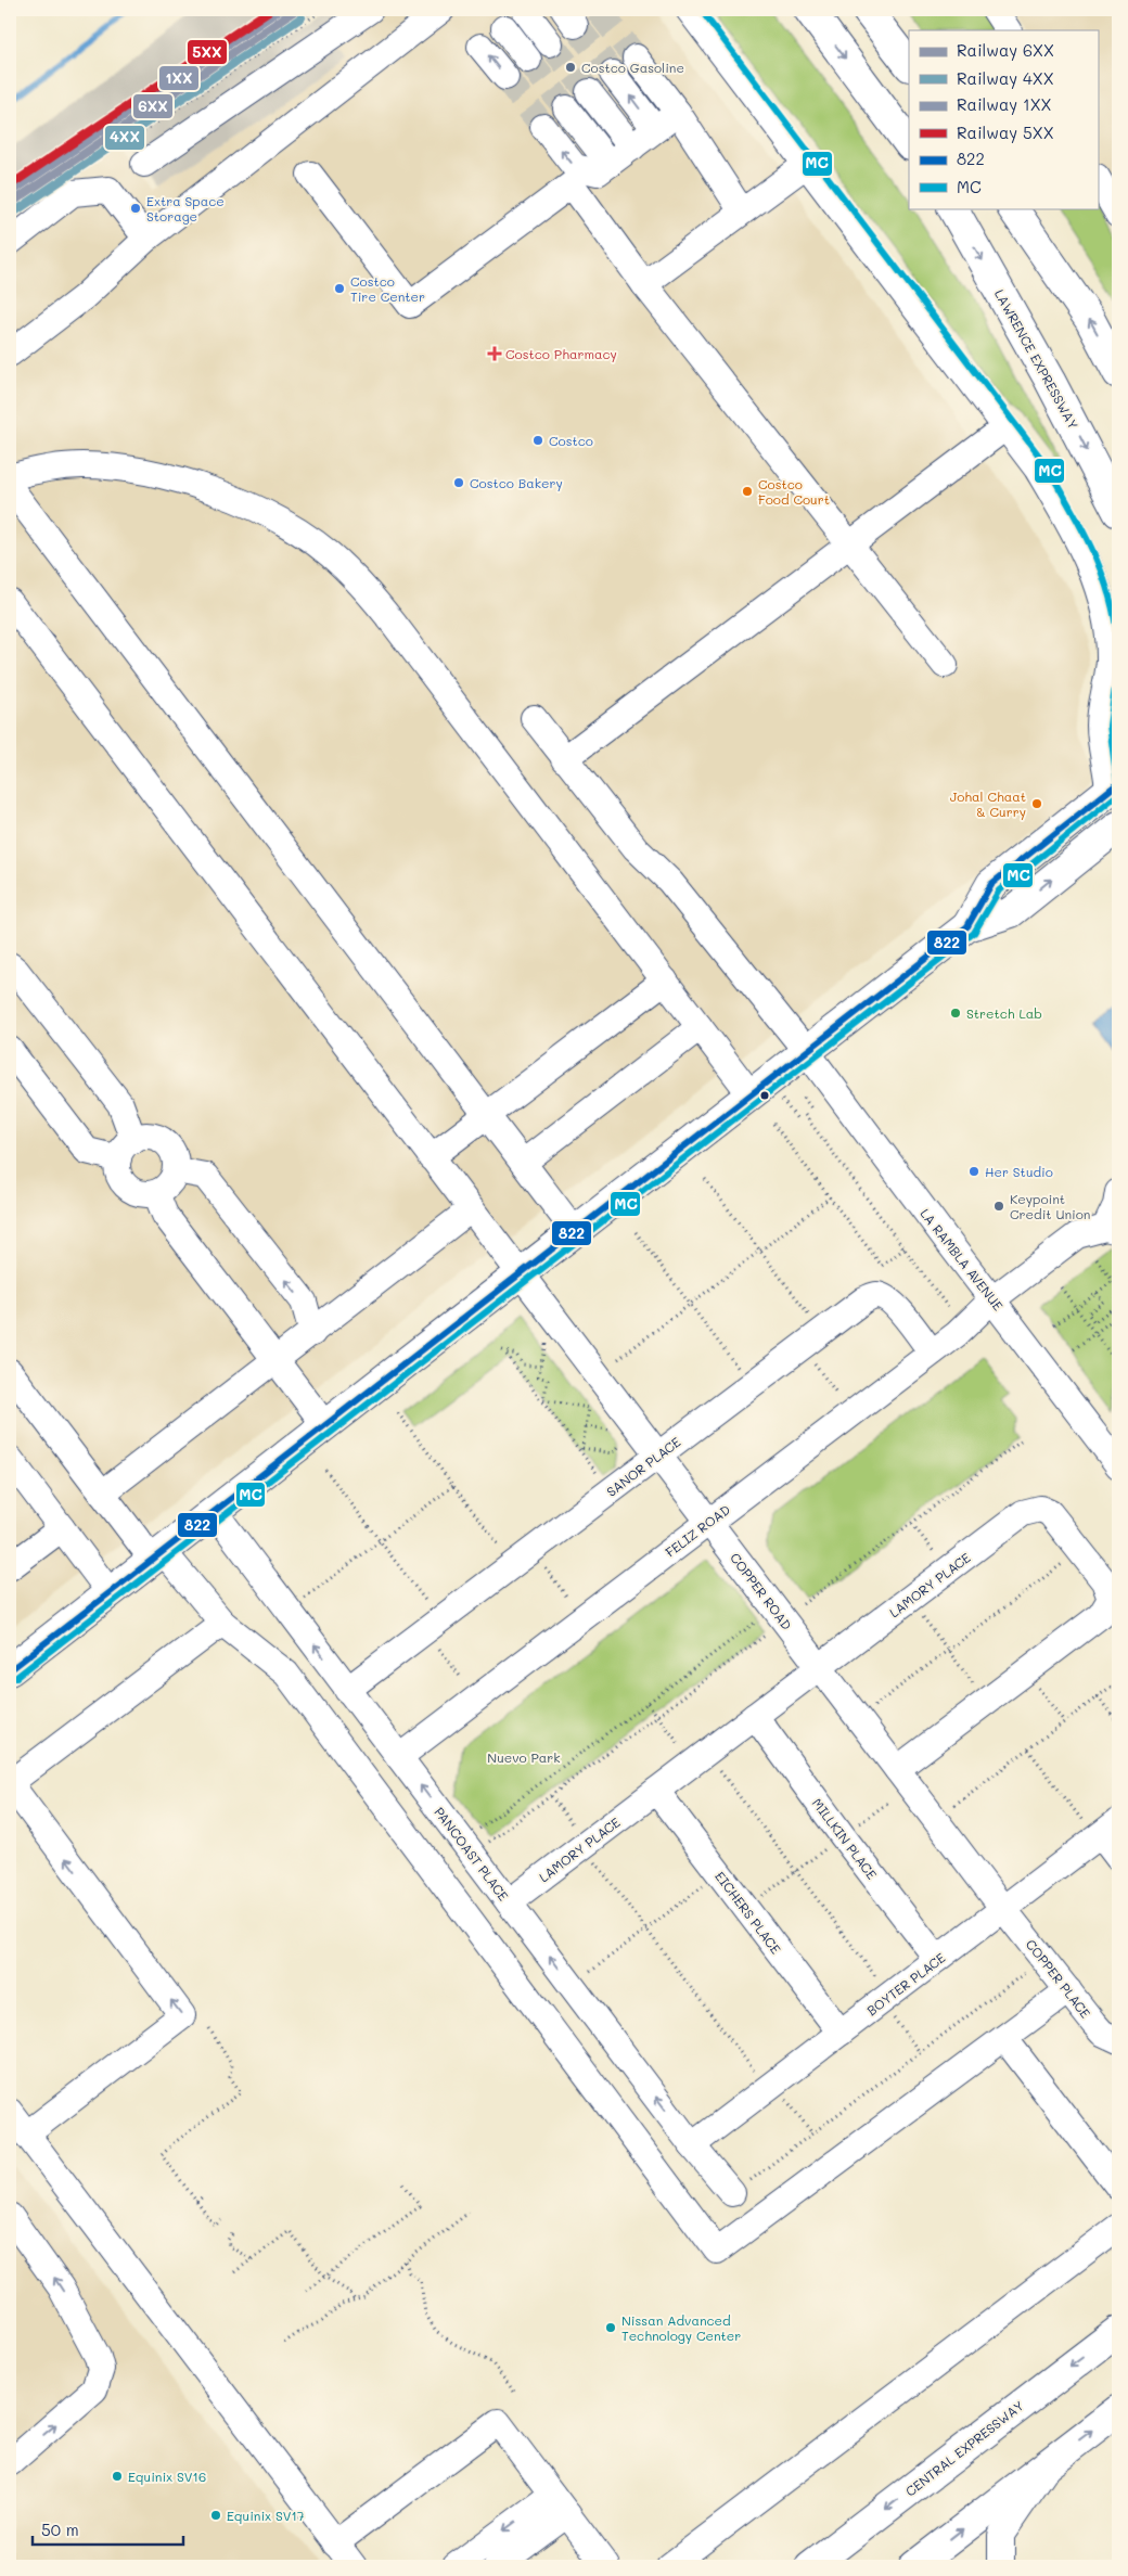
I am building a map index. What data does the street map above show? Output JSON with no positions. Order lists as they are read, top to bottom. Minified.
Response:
{"streets":{"main road":["LAWRENCE EXPRESSWAY","CENTRAL EXPRESSWAY"],"street":["LA RAMBLA AVENUE","SANOR PLACE","FELIZ ROAD","LAMORY PLACE","COPPER ROAD","MILLKIN PLACE","PANCOAST PLACE","EICHERS PLACE","COPPER PLACE","BOYTER PLACE"]},"crossings":[["LA RAMBLA AVENUE","FELIZ ROAD"],["SANOR PLACE","FELIZ ROAD"],["SANOR PLACE","COPPER ROAD"],["SANOR PLACE","PANCOAST PLACE"],["FELIZ ROAD","COPPER ROAD"],["FELIZ ROAD","PANCOAST PLACE"],["LAMORY PLACE","COPPER ROAD"],["LAMORY PLACE","MILLKIN PLACE"],["LAMORY PLACE","PANCOAST PLACE"],["LAMORY PLACE","EICHERS PLACE"],["COPPER ROAD","COPPER PLACE"],["COPPER ROAD","BOYTER PLACE"],["MILLKIN PLACE","BOYTER PLACE"],["PANCOAST PLACE","BOYTER PLACE"],["EICHERS PLACE","BOYTER PLACE"],["COPPER PLACE","BOYTER PLACE"]],"one_way":["PANCOAST PLACE"],"parks":["Nuevo Park"],"places":{"other":["Costco Gasoline","Extra Space Storage","Costco Tire Center","Costco","Costco Bakery","Costco Food Court","Johal Chaat & Curry","Stretch Lab","Her Studio","Keypoint Credit Union","Nissan Advanced Technology Center","Equinix SV16","Equinix SV17"],"health":["Costco Pharmacy"]},"lines":["rail line 6XX","rail line 1XX","rail line 5XX","transit line MC","rail line 4XX","transit line 822"],"legend":["Railway 6XX","Railway 4XX","Railway 1XX","Railway 5XX","822","MC"],"scale_bar":"50 m"}
